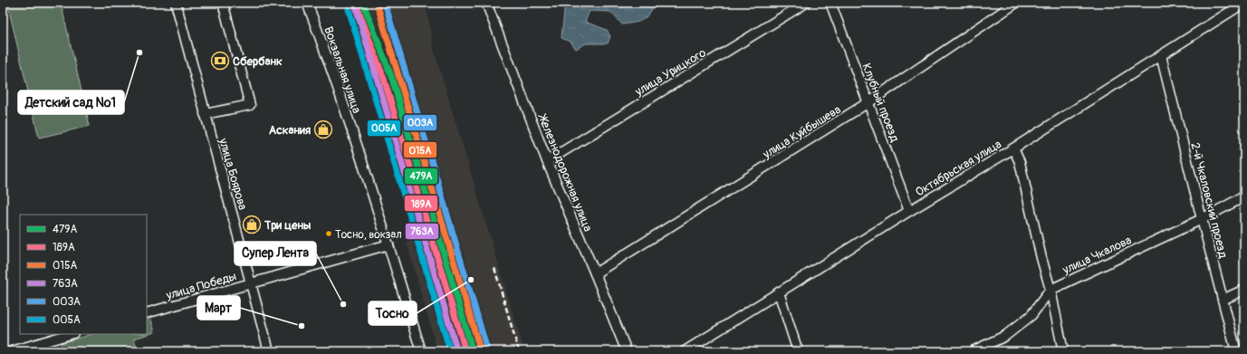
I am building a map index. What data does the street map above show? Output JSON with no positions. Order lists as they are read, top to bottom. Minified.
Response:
{"streets":{"street":["Вокзальная улица","улица Урицкого","Клубный проезд","улица Куйбышева","Октябрьская улица","Железнодорожная улица","улица Боярова","2-й Чкаловский проезд","улица Чкалова","улица Победы"]},"crossings":[["Вокзальная улица","улица Победы"],["улица Урицкого","Железнодорожная улица"],["Клубный проезд","улица Куйбышева"],["Клубный проезд","Октябрьская улица"],["улица Куйбышева","Железнодорожная улица"],["Октябрьская улица","2-й Чкаловский проезд"],["улица Боярова","улица Победы"],["2-й Чкаловский проезд","улица Чкалова"]],"places":{"other":["Детский сад №1","Тосно, вокзал","Тосно","Супер Лента","Март"],"bank":["Сбербанк"],"shop":["Аскания","Три цены"]},"lines":["transit line 479А","transit line 015А","transit line 003А","transit line 189А","transit line 763А","transit line 005А"],"legend":["479А","189А","015А","763А","003А","005А"]}
